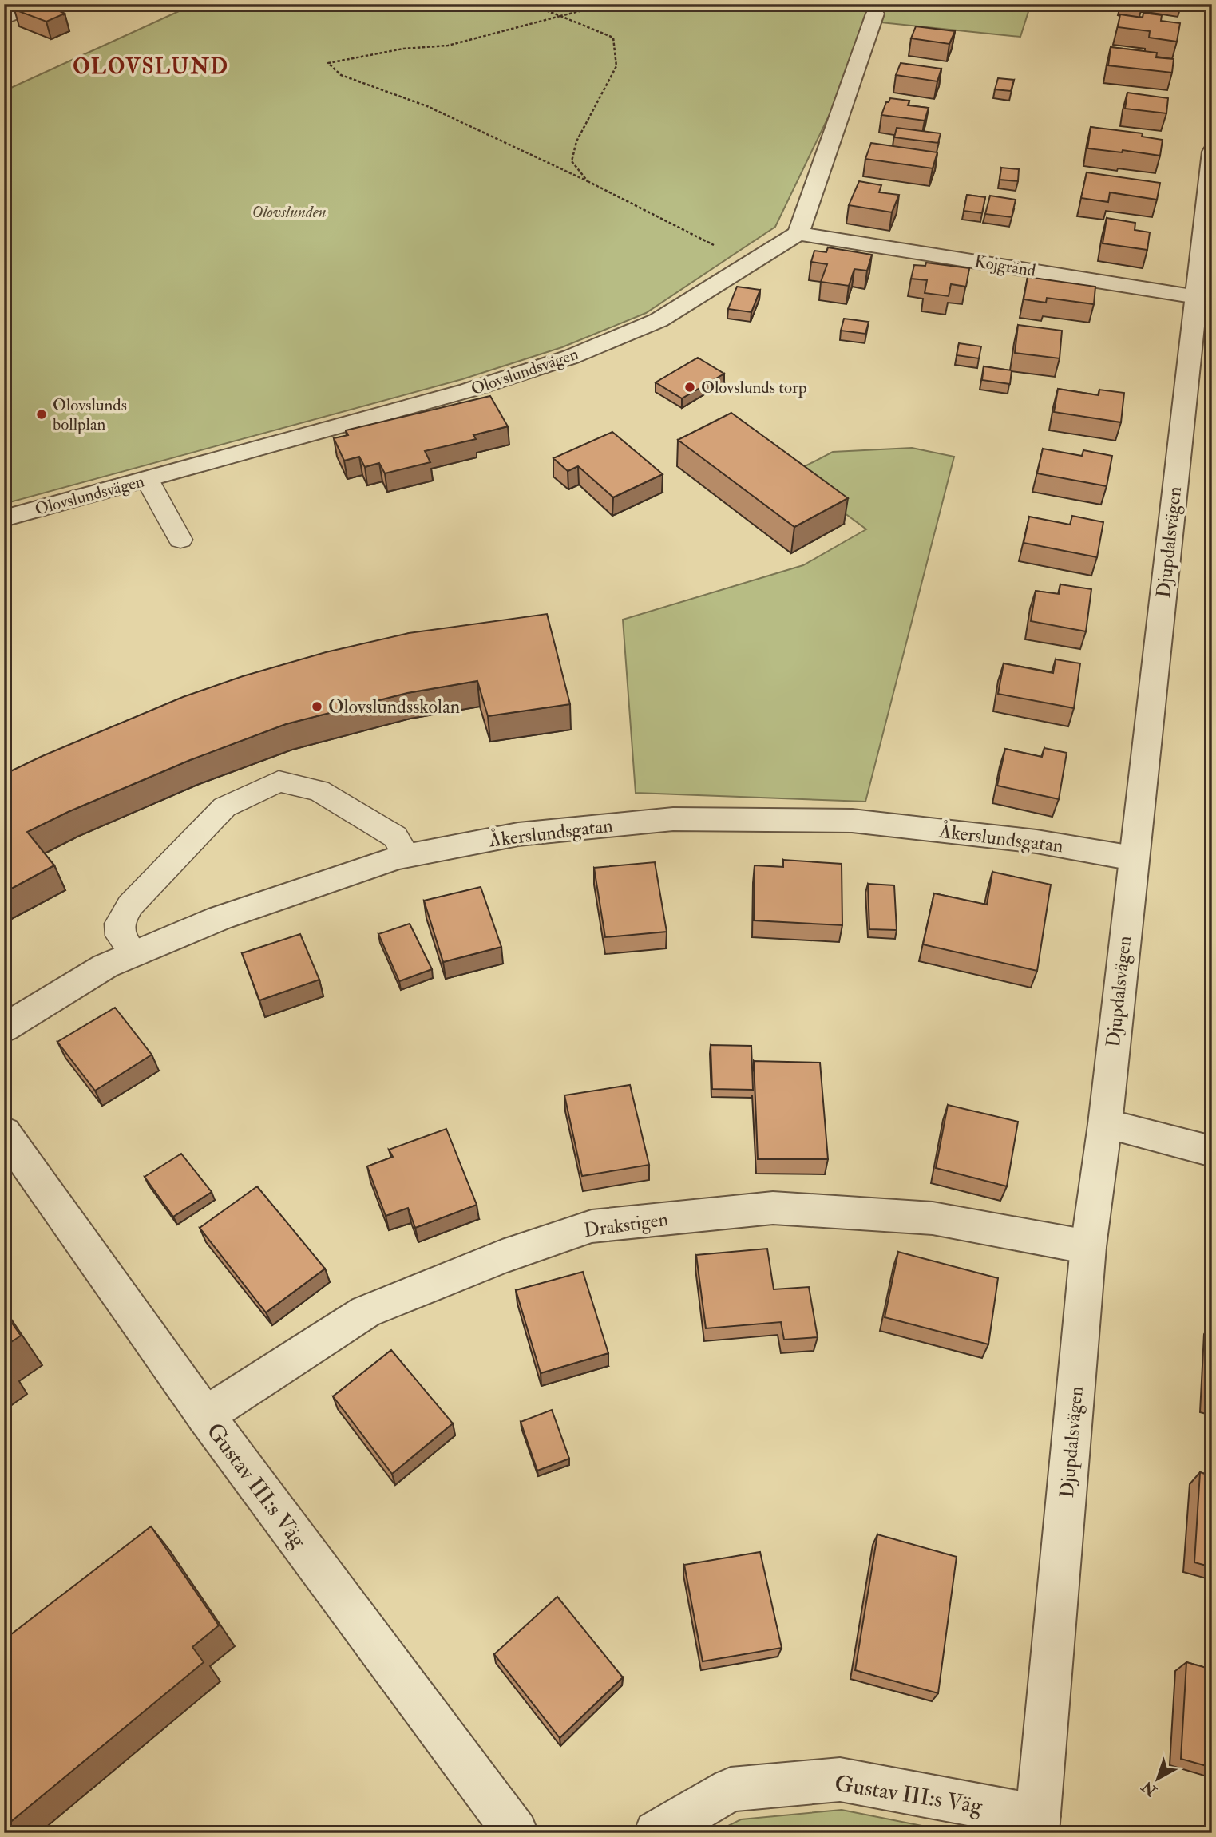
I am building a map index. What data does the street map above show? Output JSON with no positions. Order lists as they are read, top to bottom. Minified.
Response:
{"streets":{"street":["Kojgränd","Olovslundsvägen","Djupdalsvägen","Åkerslundsgatan","Drakstigen","Gustav III:s Väg"]},"crossings":[["Kojgränd","Olovslundsvägen"],["Kojgränd","Djupdalsvägen"],["Djupdalsvägen","Åkerslundsgatan"],["Djupdalsvägen","Drakstigen"],["Djupdalsvägen","Gustav III:s Väg"],["Drakstigen","Gustav III:s Väg"]],"districts":["OLOVSLUND"],"parks":["Olovslunden"],"places":["Olovslunds torp","Olovslunds bollplan","Olovslundsskolan"],"north":"bottom left"}
